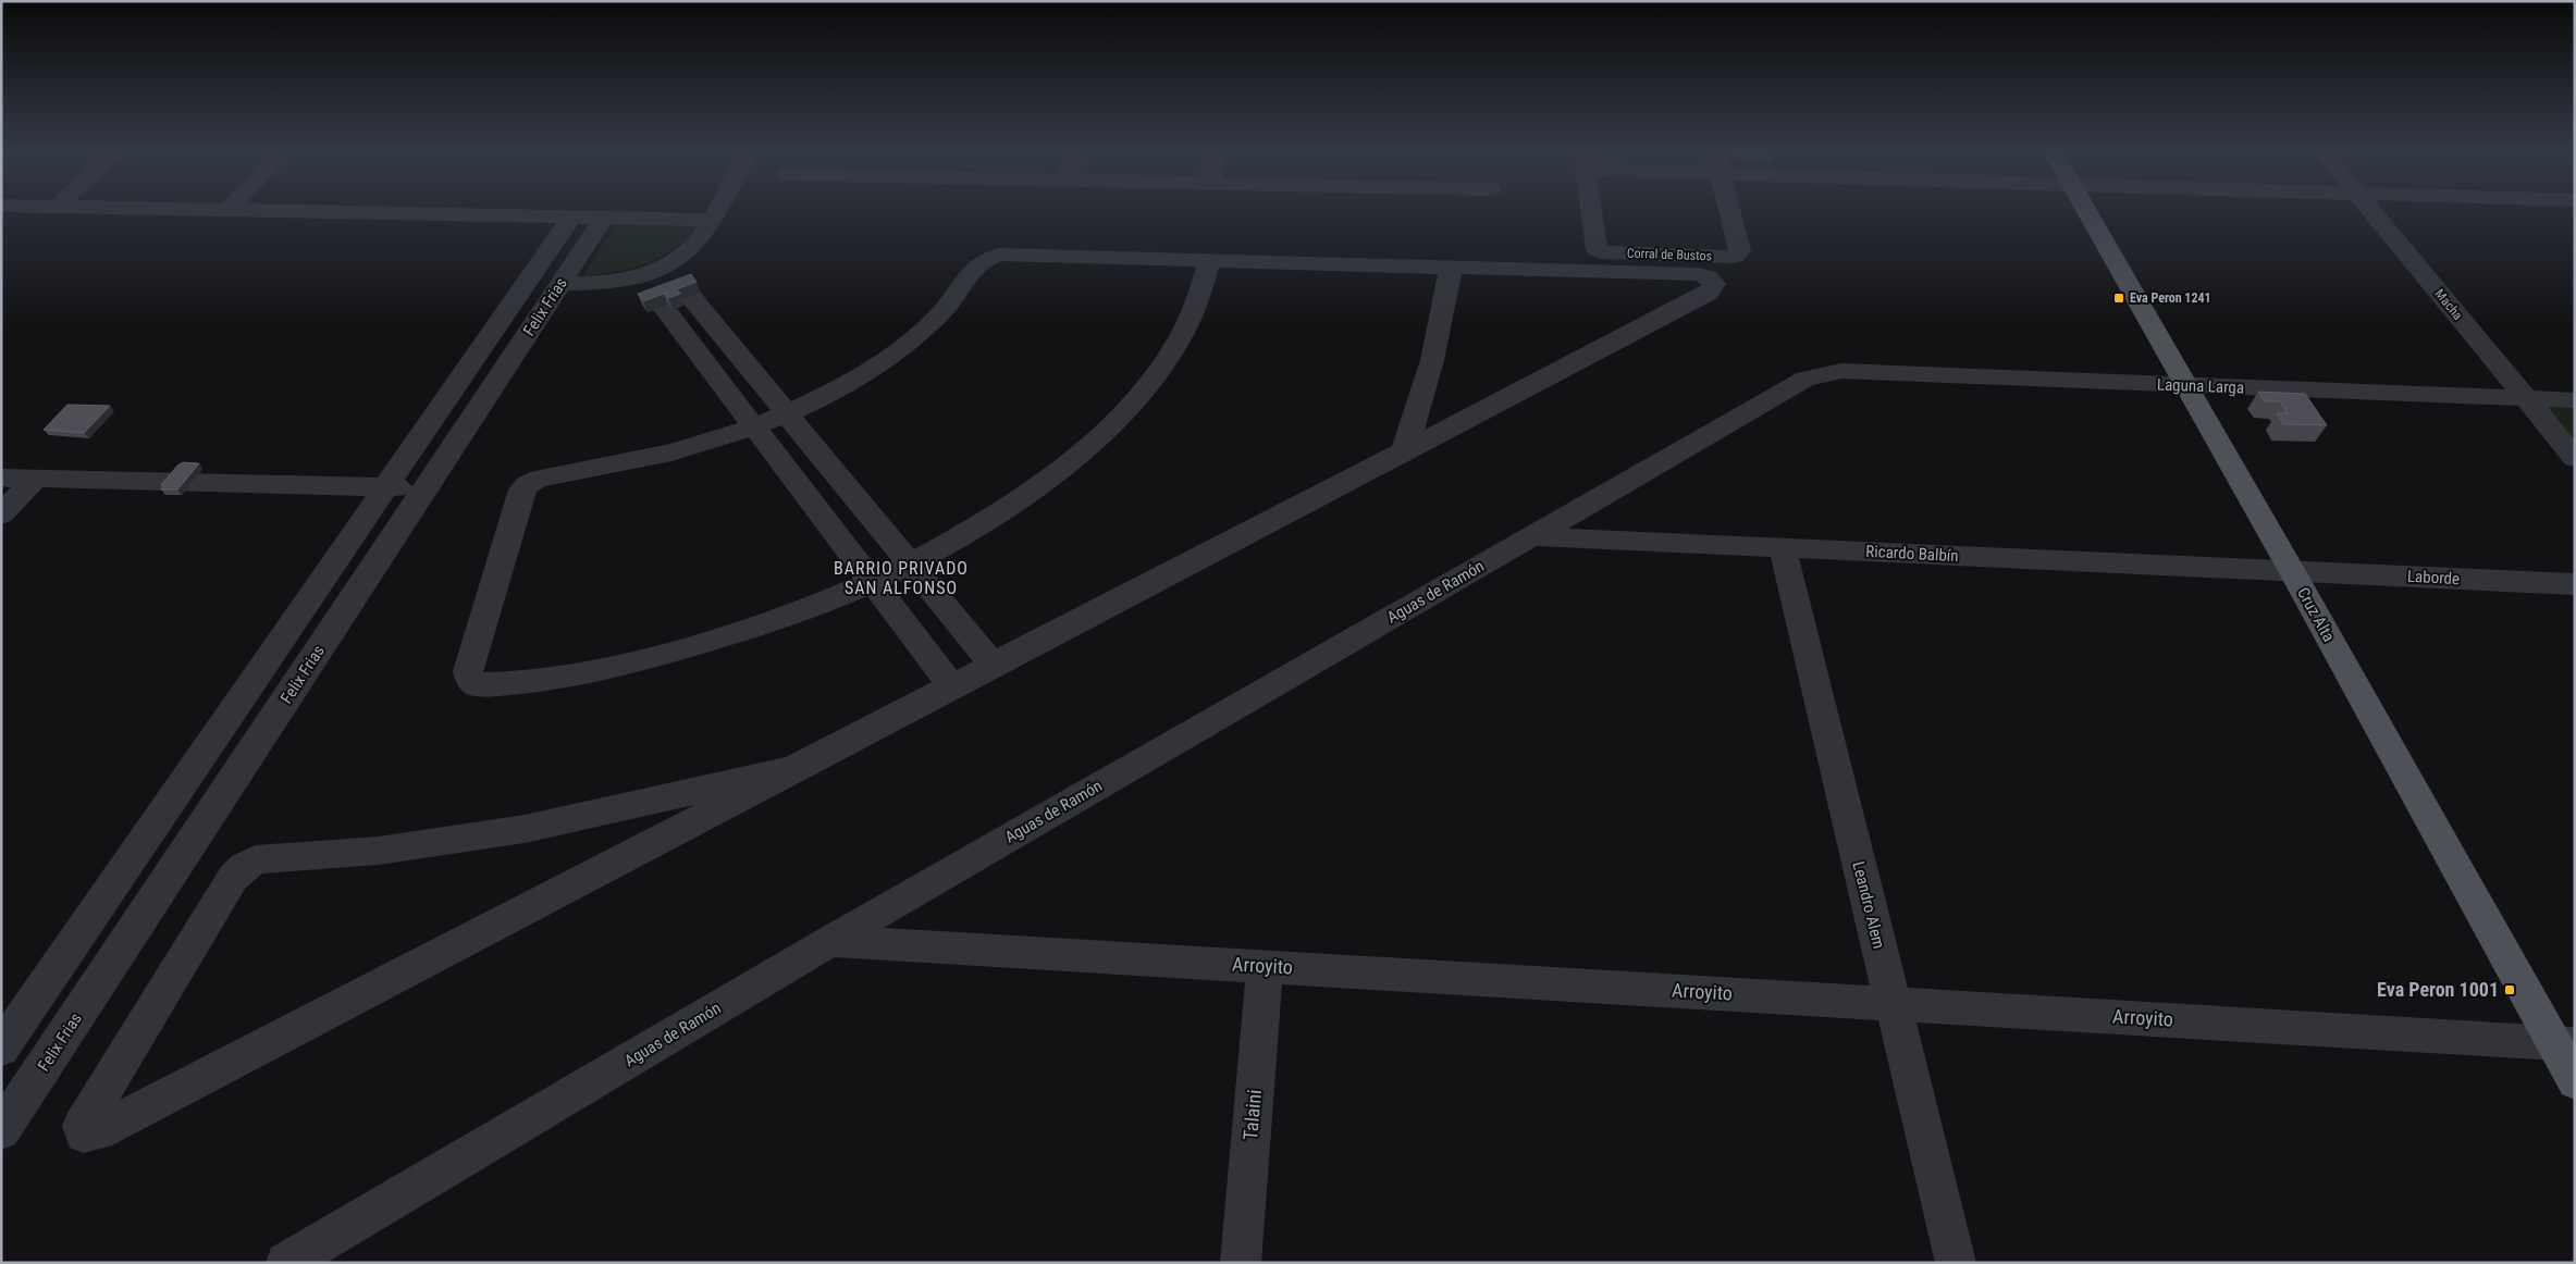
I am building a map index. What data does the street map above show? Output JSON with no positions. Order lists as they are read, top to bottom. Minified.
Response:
{"streets":{"main road":["Cruz Alta"],"street":["Corral de Bustos","Macha","Felix Frias","Laguna Larga","Ricardo Balbín","Laborde","Aguas de Ramón","Leandro Alem","Arroyito","Talaini"]},"crossings":[["Macha","Laguna Larga"],["Laguna Larga","Aguas de Ramón"],["Laguna Larga","Cruz Alta"],["Ricardo Balbín","Laborde"],["Ricardo Balbín","Aguas de Ramón"],["Ricardo Balbín","Cruz Alta"],["Ricardo Balbín","Leandro Alem"],["Laborde","Cruz Alta"],["Aguas de Ramón","Arroyito"],["Cruz Alta","Arroyito"],["Leandro Alem","Arroyito"],["Arroyito","Talaini"]],"districts":["BARRIO PRIVADO SAN ALFONSO"],"places":{"transit":["Eva Peron 1241","Eva Peron 1001"]}}
